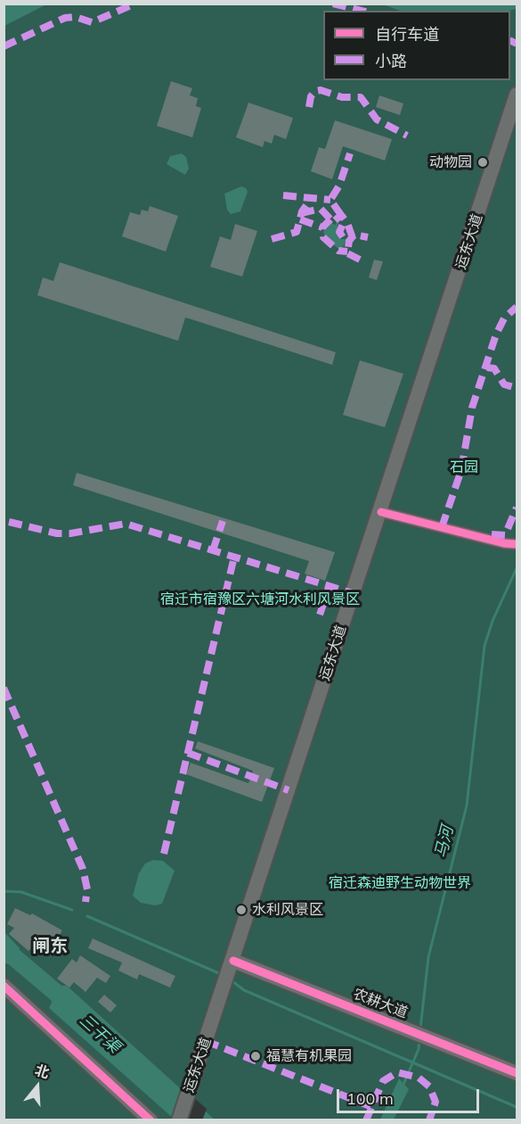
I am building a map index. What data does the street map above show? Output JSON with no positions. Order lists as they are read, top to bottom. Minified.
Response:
{"streets":{"main road":["运东大道","农耕大道"]},"crossings":[["运东大道","农耕大道"]],"districts":["闸东"],"water":["马河","三干渠"],"parks":["石园","宿迁市宿豫区六塘河水利风景区","宿迁森迪野生动物世界"],"places":["动物园","水利风景区","福慧有机果园"],"legend":["自行车道","小路"],"scale_bar":"100 m","north":"top"}
